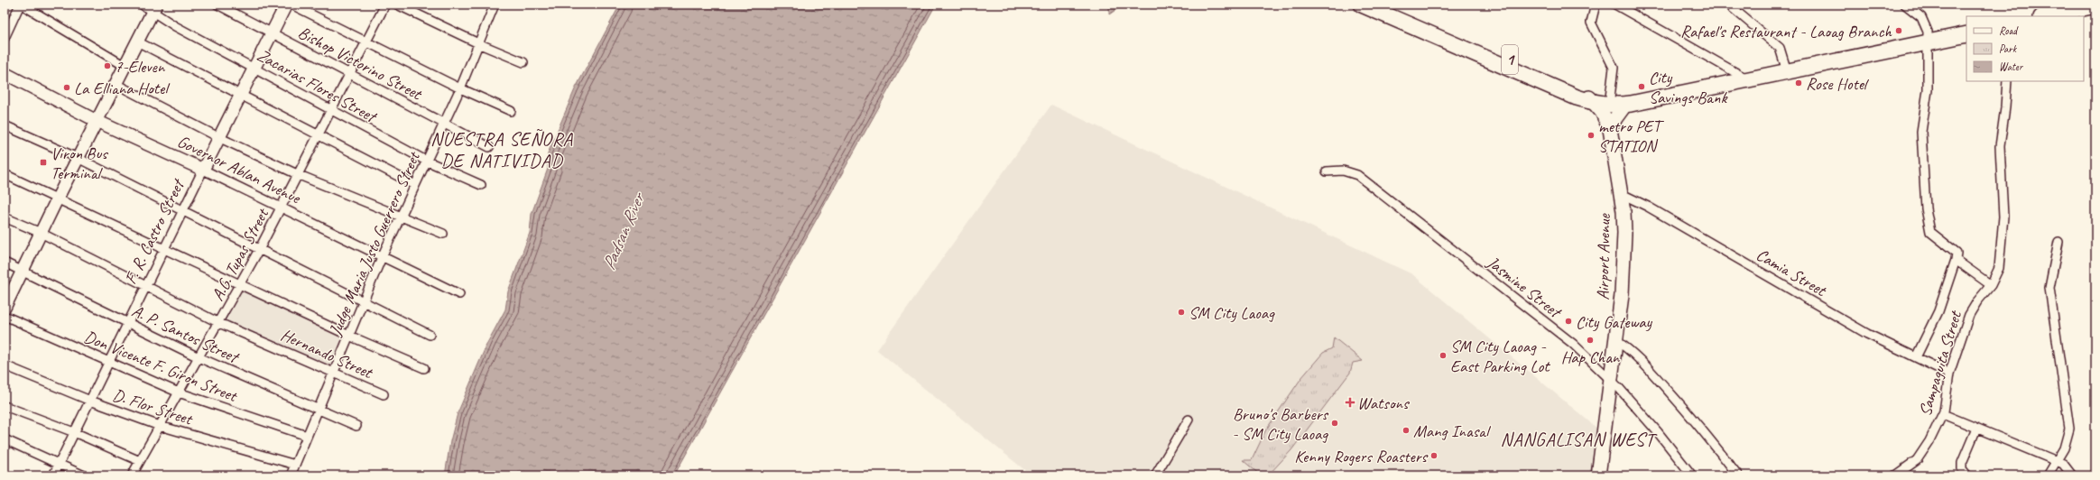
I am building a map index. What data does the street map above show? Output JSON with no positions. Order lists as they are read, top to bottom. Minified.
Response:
{"streets":{"highway":["1"],"main road":["Governor Ablan Avenue","F. R. Castro Street","Airport Avenue"],"street":["Bishop Victorino Street","Zacarias Flores Street","Judge Maria Justo Guerrero Street","A.G. Tupas Street","Camia Street","Jasmine Street","A. P. Santos Street","Hernando Street","Sampaguita Street","Don Vicente F. Giron Street","D. Flor Street"]},"crossings":[["1","Airport Avenue"],["Bishop Victorino Street","F. R. Castro Street"],["Bishop Victorino Street","Judge Maria Justo Guerrero Street"],["Bishop Victorino Street","A.G. Tupas Street"],["Zacarias Flores Street","F. R. Castro Street"],["Zacarias Flores Street","Judge Maria Justo Guerrero Street"],["Zacarias Flores Street","A.G. Tupas Street"],["Governor Ablan Avenue","F. R. Castro Street"],["Governor Ablan Avenue","Judge Maria Justo Guerrero Street"],["Governor Ablan Avenue","A.G. Tupas Street"],["F. R. Castro Street","A. P. Santos Street"],["F. R. Castro Street","Hernando Street"],["F. R. Castro Street","Don Vicente F. Giron Street"],["F. R. Castro Street","D. Flor Street"],["Judge Maria Justo Guerrero Street","A. P. Santos Street"],["Judge Maria Justo Guerrero Street","Hernando Street"],["Judge Maria Justo Guerrero Street","Don Vicente F. Giron Street"],["Judge Maria Justo Guerrero Street","D. Flor Street"],["A.G. Tupas Street","A. P. Santos Street"],["A.G. Tupas Street","Hernando Street"],["A.G. Tupas Street","Don Vicente F. Giron Street"],["A.G. Tupas Street","D. Flor Street"],["Airport Avenue","Camia Street"],["Airport Avenue","Jasmine Street"],["Camia Street","Sampaguita Street"]],"districts":["NUESTRA SEÑORA DE NATIVIDAD","NANGALISAN WEST"],"water":["Padsan River"],"places":{"other":["Rafael's Restaurant - Laoag Branch","7-Eleven","Rose Hotel","City Savings Bank","La Elliana Hotel","metro PET STATION","SM City Laoag","City Gateway","Hap Chan","SM City Laoag - East Parking Lot","Bruno's Barbers - SM City Laoag","Mang Inasal","Kenny Rogers Roasters"],"transit":["Viron Bus Terminal"],"health":["Watsons"]},"legend":["Road","Park","Water"]}
